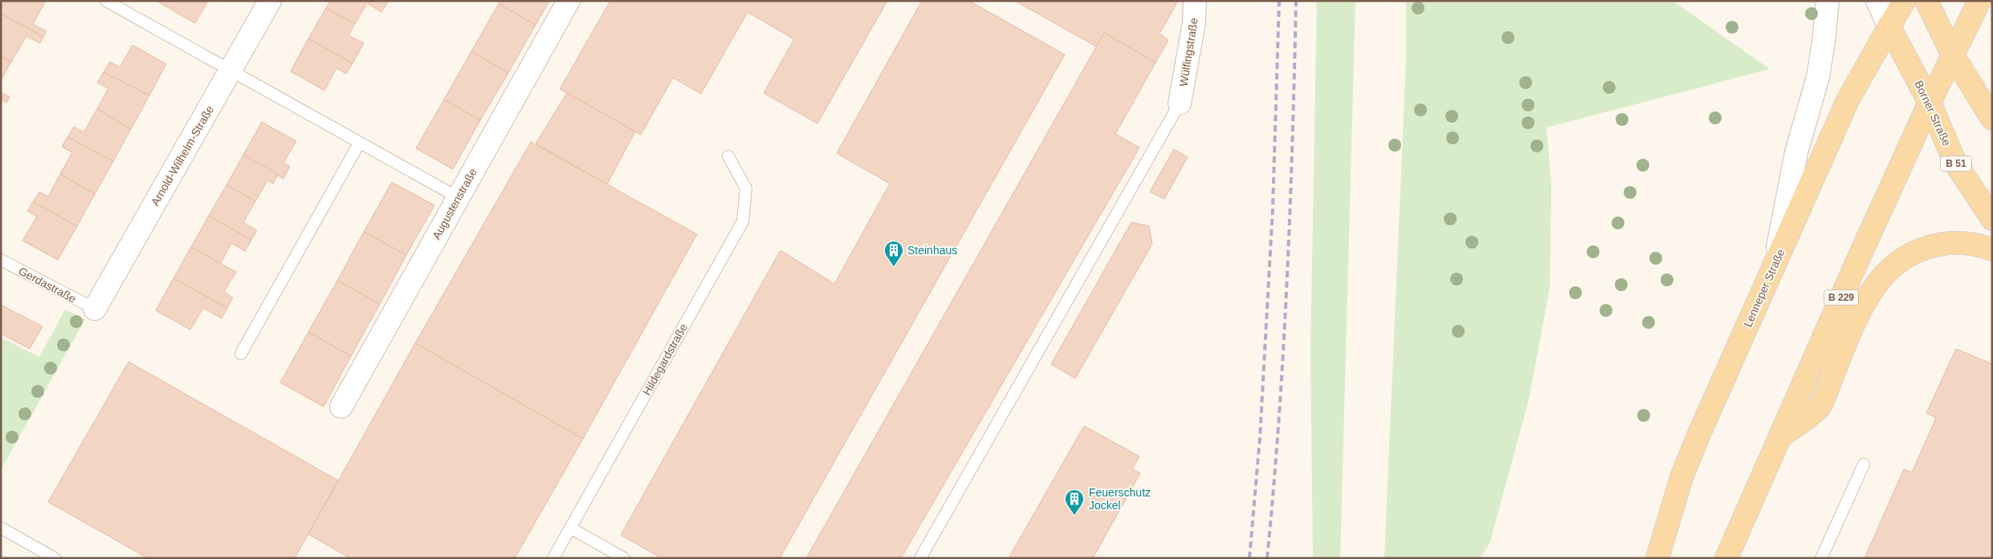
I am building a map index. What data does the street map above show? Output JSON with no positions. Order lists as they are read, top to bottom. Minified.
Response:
{"streets":{"main road":["Borner Straße","B 51","Lenneper Straße","B 229"],"street":["Wülfingstraße","Arnold-Wilhelm-Straße","Augustenstraße"],"lane":["Gerdastraße","Hildegardstraße"]},"crossings":[["Borner Straße","Lenneper Straße"],["Borner Straße","B 229"],["Arnold-Wilhelm-Straße","Gerdastraße"]],"places":{"building":["Steinhaus","Feuerschutz Jockel"]}}
